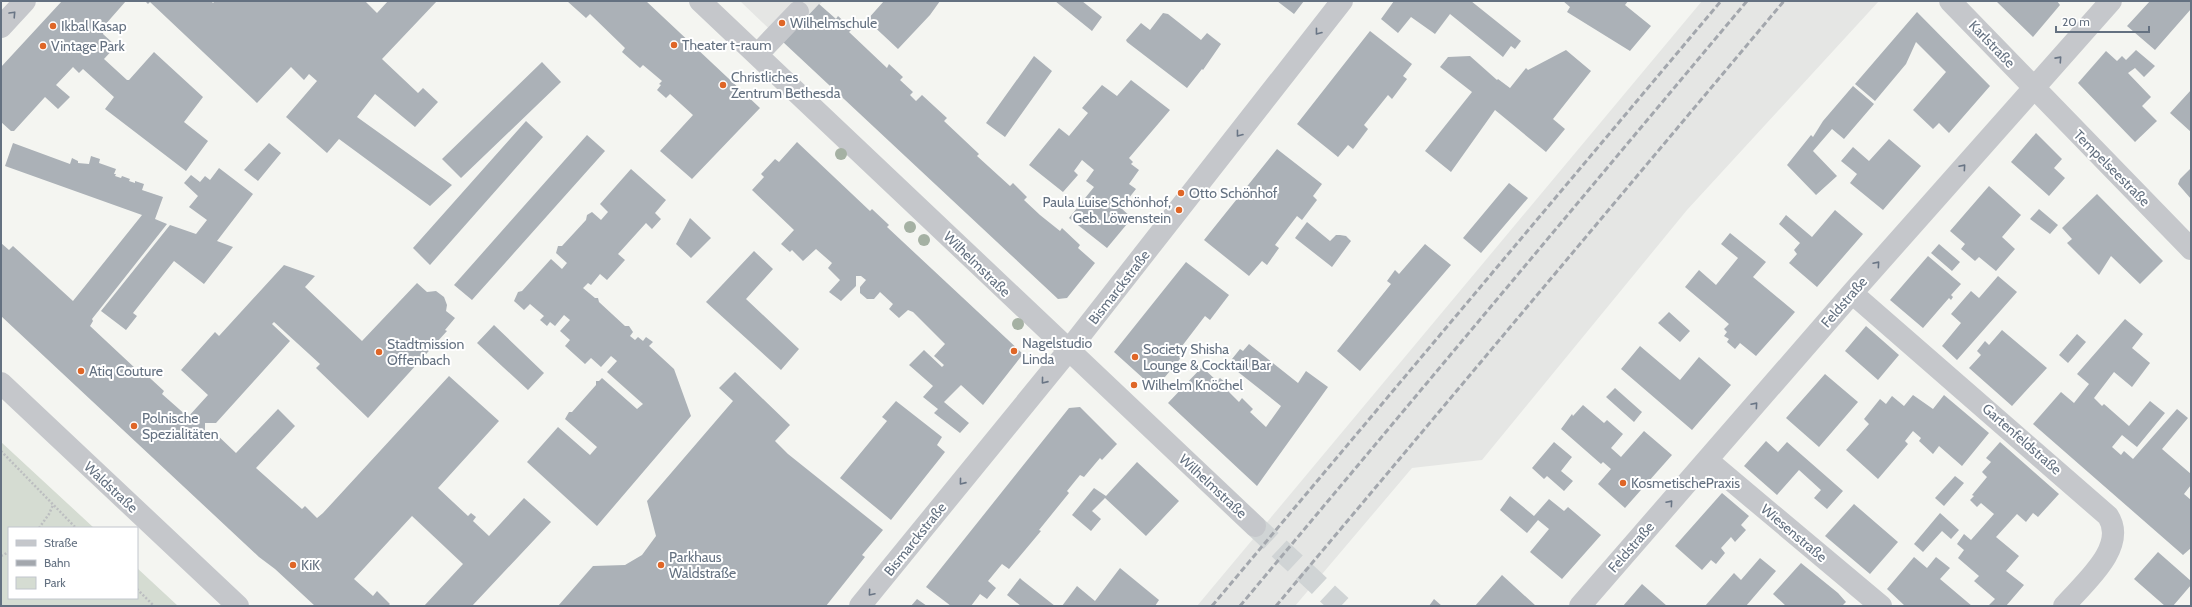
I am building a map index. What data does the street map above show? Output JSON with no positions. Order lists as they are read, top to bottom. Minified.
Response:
{"streets":{"street":["Karlstraße","Tempelseestraße","Wilhelmstraße","Bismarckstraße","Feldstraße","Gartenfeldstraße","Waldstraße","Wiesenstraße"]},"crossings":[["Karlstraße","Tempelseestraße"],["Karlstraße","Feldstraße"],["Tempelseestraße","Feldstraße"],["Wilhelmstraße","Bismarckstraße"],["Feldstraße","Gartenfeldstraße"],["Feldstraße","Wiesenstraße"]],"one_way":["Bismarckstraße","Feldstraße"],"places":["Wilhelmschule","Ikbal Kasap","Theater t-raum","Vintage Park","Christliches Zentrum Bethesda","Otto Schönhof","Paula Luise Schönhof, Geb. Löwenstein","Nagelstudio Linda","Stadtmission Offenbach","Society Shisha Lounge & Cocktail Bar","Atiq Couture","Wilhelm Knöchel","Polnische Spezialitäten","KosmetischePraxis","KiK","Parkhaus Waldstraße"],"legend":["Straße","Bahn","Park"],"scale_bar":"20 m"}
